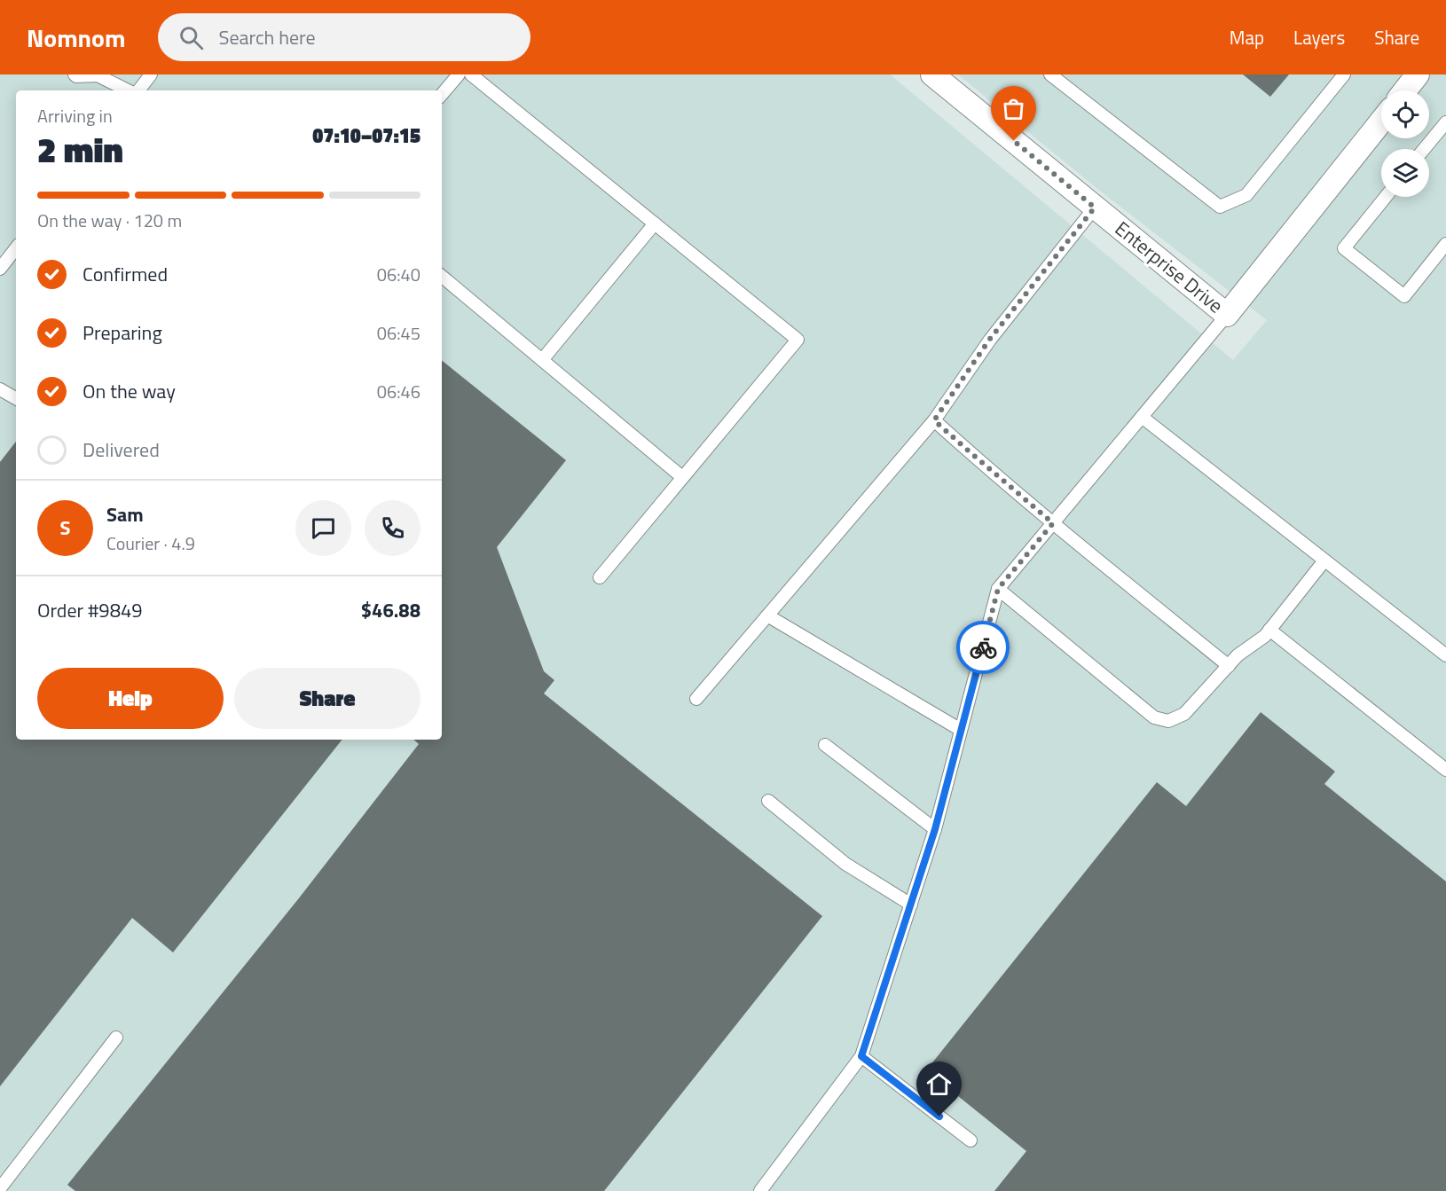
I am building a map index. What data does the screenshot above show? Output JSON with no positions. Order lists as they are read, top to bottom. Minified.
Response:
{"streets":{"street":["Enterprise Drive"]},"page":{"header":"Nomnom","search":"Search here","nav":["Map","Layers","Share"],"heading":["2 min","Arriving in","07:10–07:15"],"panel":["Sam","Courier · 4.9","Order #9849","$46.88"],"bar":"On the way · 120 m","list":[["Confirmed","06:40"],["Preparing","06:45"],["On the way","06:46"],"Delivered"],"round":"S","buttons":["Help","Share"]}}
